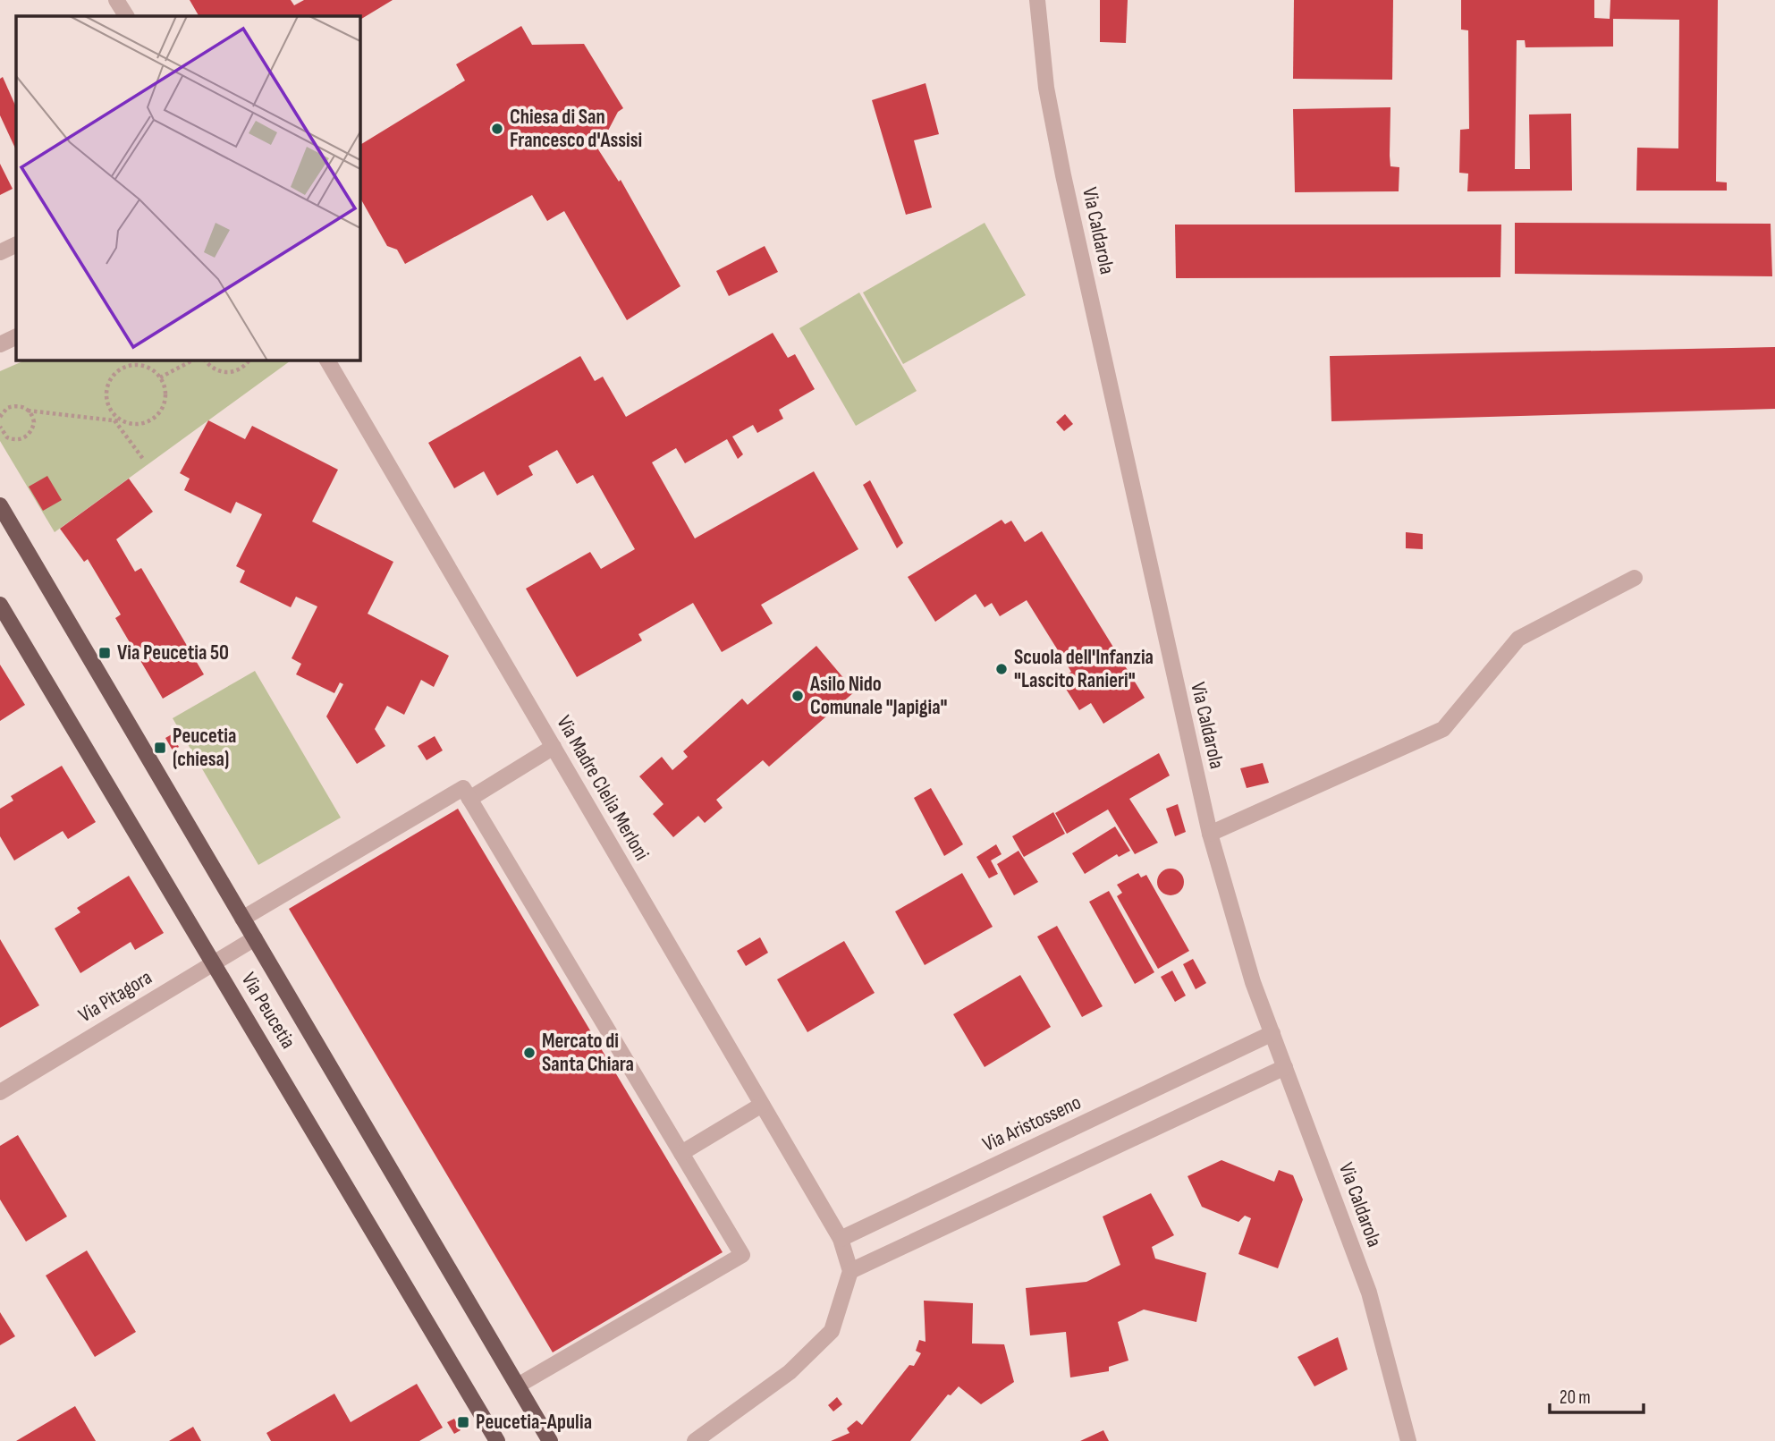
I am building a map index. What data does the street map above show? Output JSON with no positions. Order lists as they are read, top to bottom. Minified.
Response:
{"streets":{"main road":["Via Peucetia"],"street":["Via Caldarola","Via Madre Clelia Merloni","Via Pitagora","Via Aristosseno"]},"crossings":[["Via Caldarola","Via Aristosseno"],["Via Madre Clelia Merloni","Via Aristosseno"],["Via Pitagora","Via Peucetia"]],"places":{"other":["Chiesa di San Francesco d'Assisi","Scuola dell'Infanzia \"Lascito Ranieri\"","Asilo Nido Comunale \"Japigia\"","Mercato di Santa Chiara"],"transit":["Via Peucetia 50","Peucetia (chiesa)","Peucetia-Apulia"]},"scale_bar":"20 m"}
